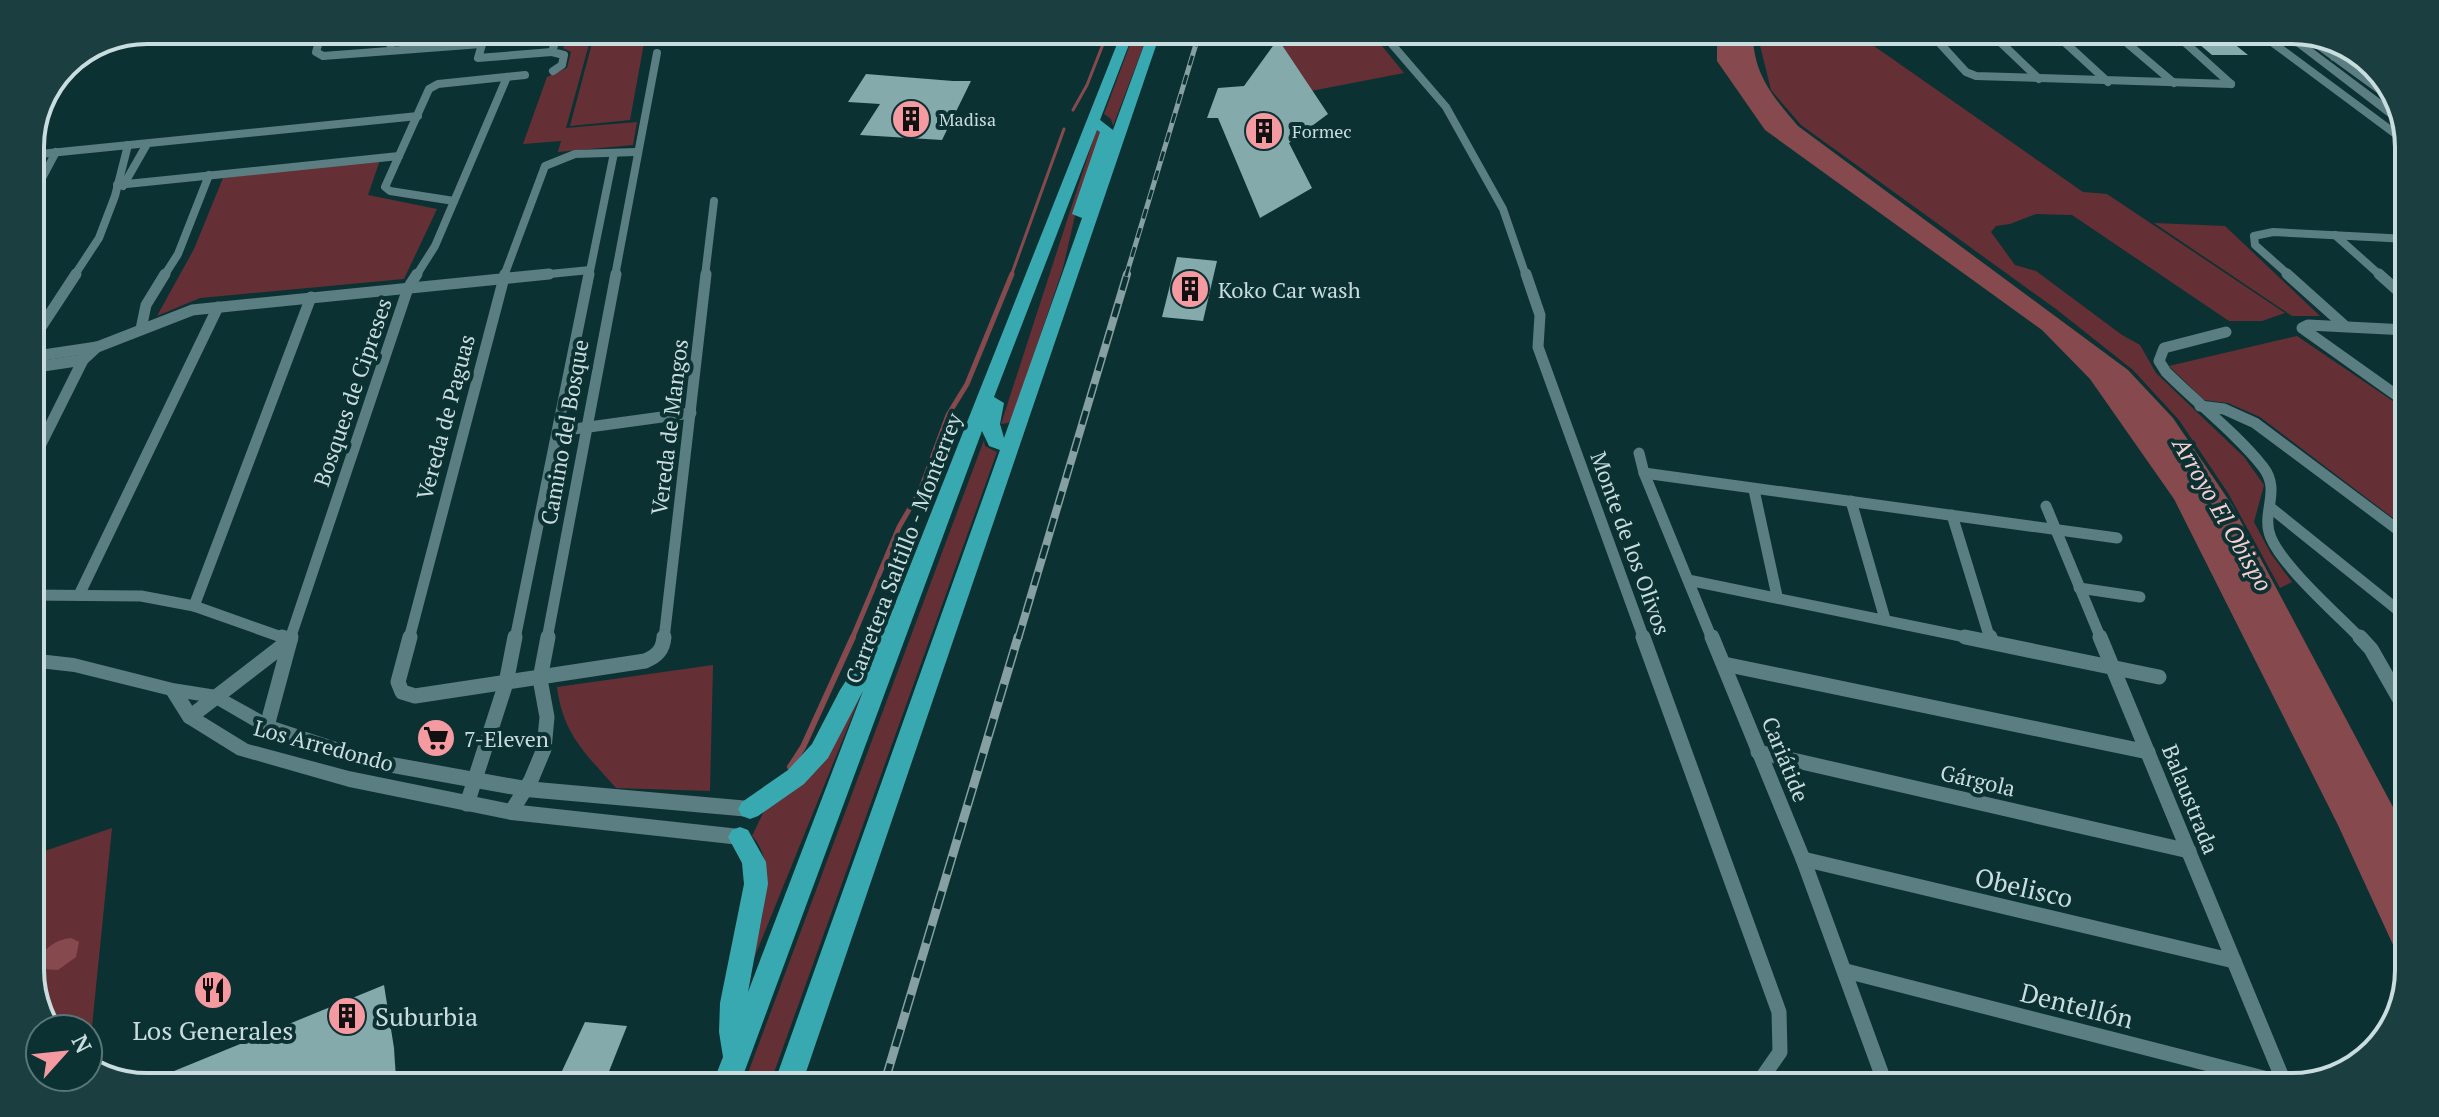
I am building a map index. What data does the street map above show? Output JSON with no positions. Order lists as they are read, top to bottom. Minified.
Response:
{"streets":{"main road":["Carretera Saltillo - Monterrey"],"street":["Bosques de Cipreses","Vereda de Paguas","Vereda de Mangos","Camino del Bosque","Monte de los Olivos","Los Arredondo","Cariátide","Gárgola","Balaustrada","Obelisco","Dentellón"]},"crossings":[["Bosques de Cipreses","Los Arredondo"],["Vereda de Paguas","Camino del Bosque"],["Vereda de Mangos","Camino del Bosque"],["Camino del Bosque","Los Arredondo"],["Cariátide","Gárgola"],["Cariátide","Obelisco"],["Cariátide","Dentellón"],["Gárgola","Balaustrada"],["Balaustrada","Obelisco"]],"water":["Arroyo El Obispo"],"places":{"building":["Madisa","Formec","Koko Car wash","Suburbia"],"supermarket":["7-Eleven"],"restaurant":["Los Generales"]},"north":"top right"}
